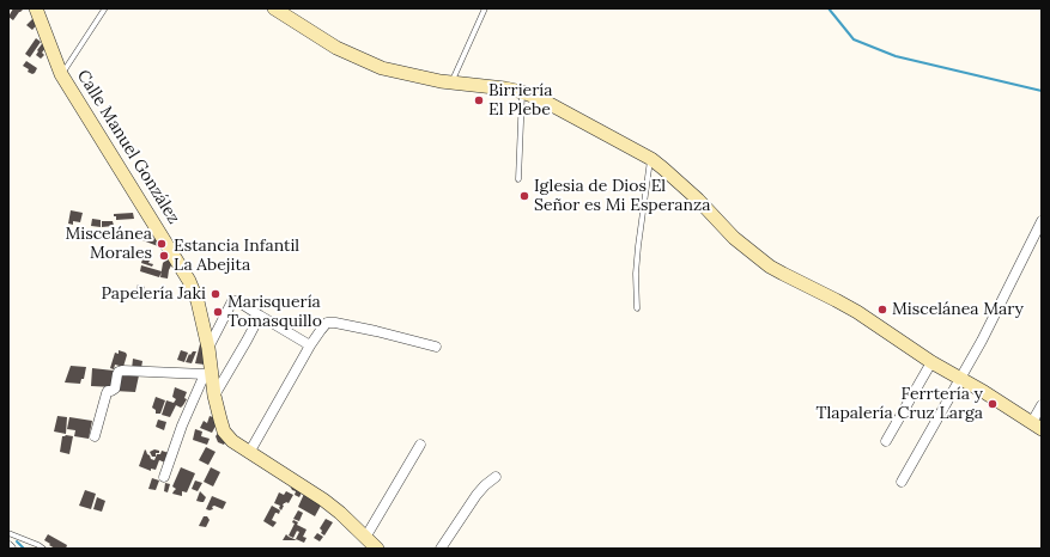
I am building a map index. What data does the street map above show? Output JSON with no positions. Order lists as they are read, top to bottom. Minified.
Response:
{"streets":{"main road":["Calle Manuel González"]},"places":["Birriería El Plebe","Iglesia de Dios El Señor es Mi Esperanza","Miscelánea Morales","Estancia Infantil La Abejita","Papelería Jaki","Miscelánea Mary","Marisquería Tomasquillo","Ferrtería y Tlapalería Cruz Larga"]}
